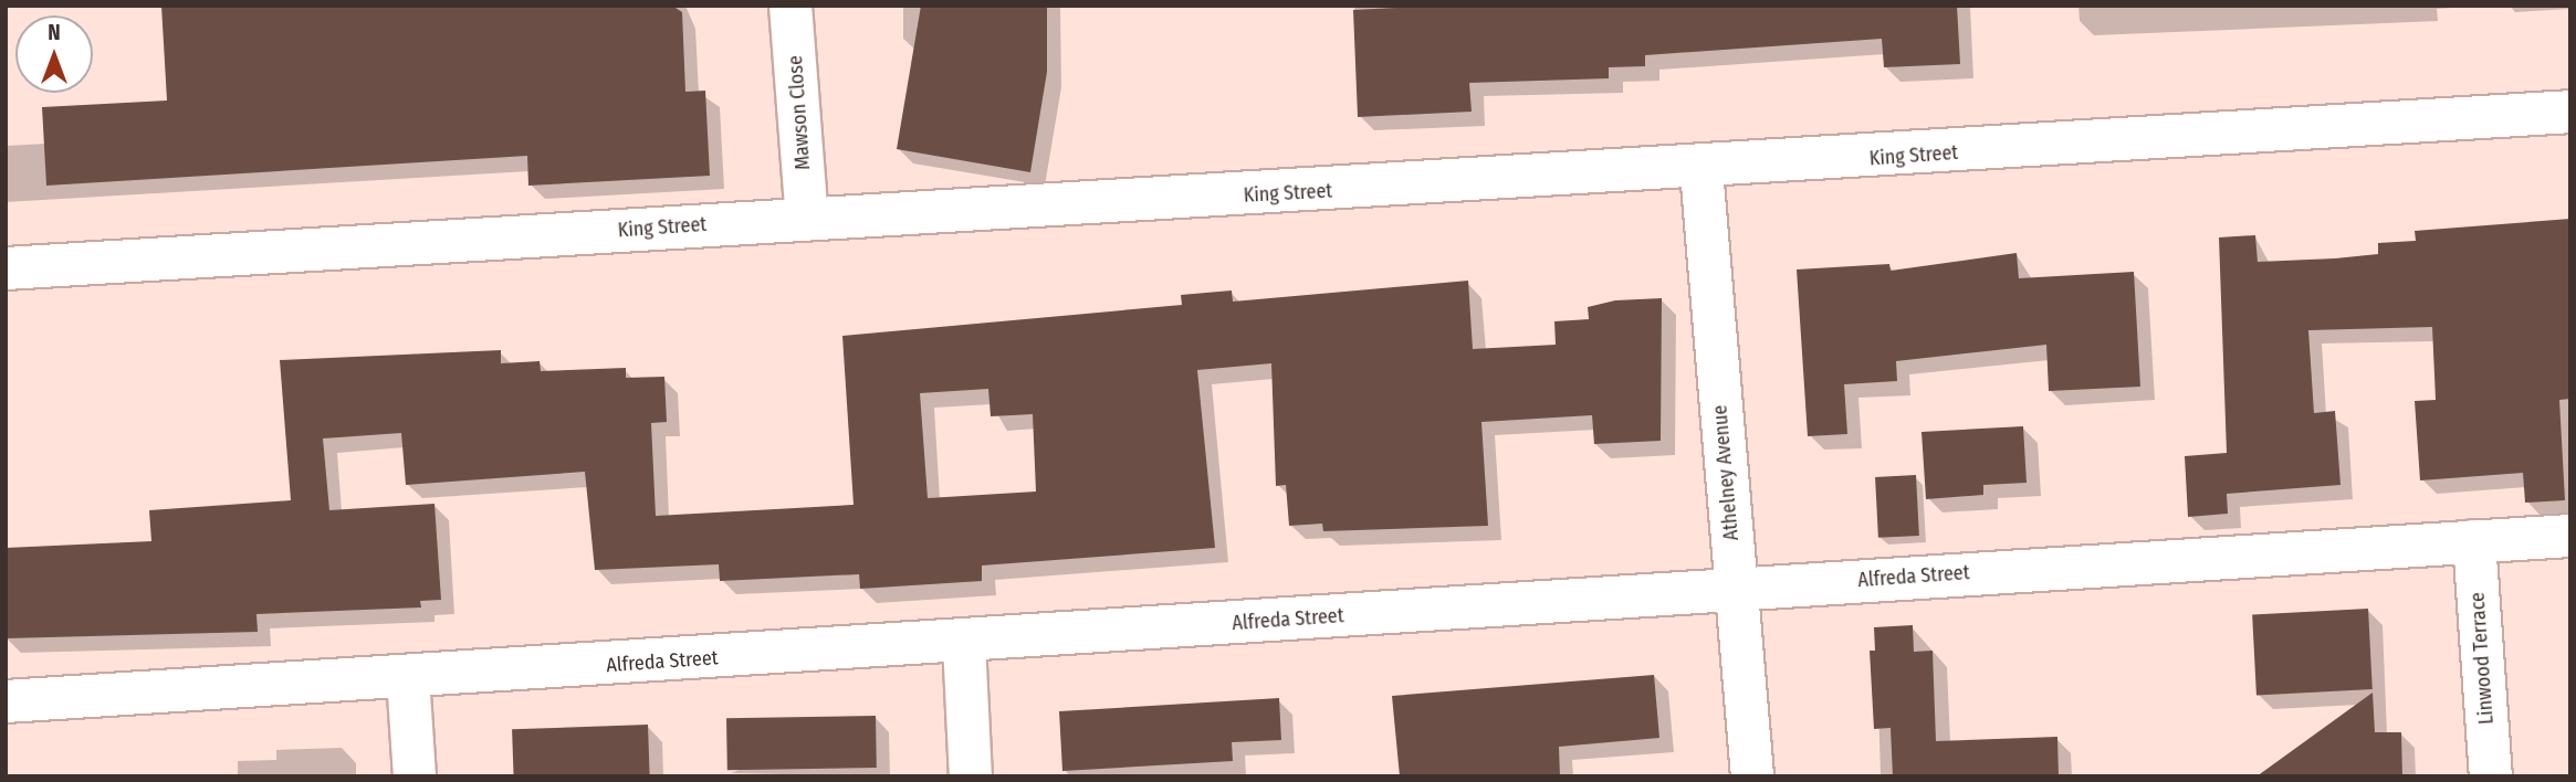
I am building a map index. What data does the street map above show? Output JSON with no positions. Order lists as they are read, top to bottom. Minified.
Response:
{"streets":{"street":["Mawson Close","King Street","Athelney Avenue","Alfreda Street","Linwood Terrace"]},"crossings":[["Mawson Close","King Street"],["King Street","Athelney Avenue"],["Athelney Avenue","Alfreda Street"],["Alfreda Street","Linwood Terrace"]],"north":"top"}
